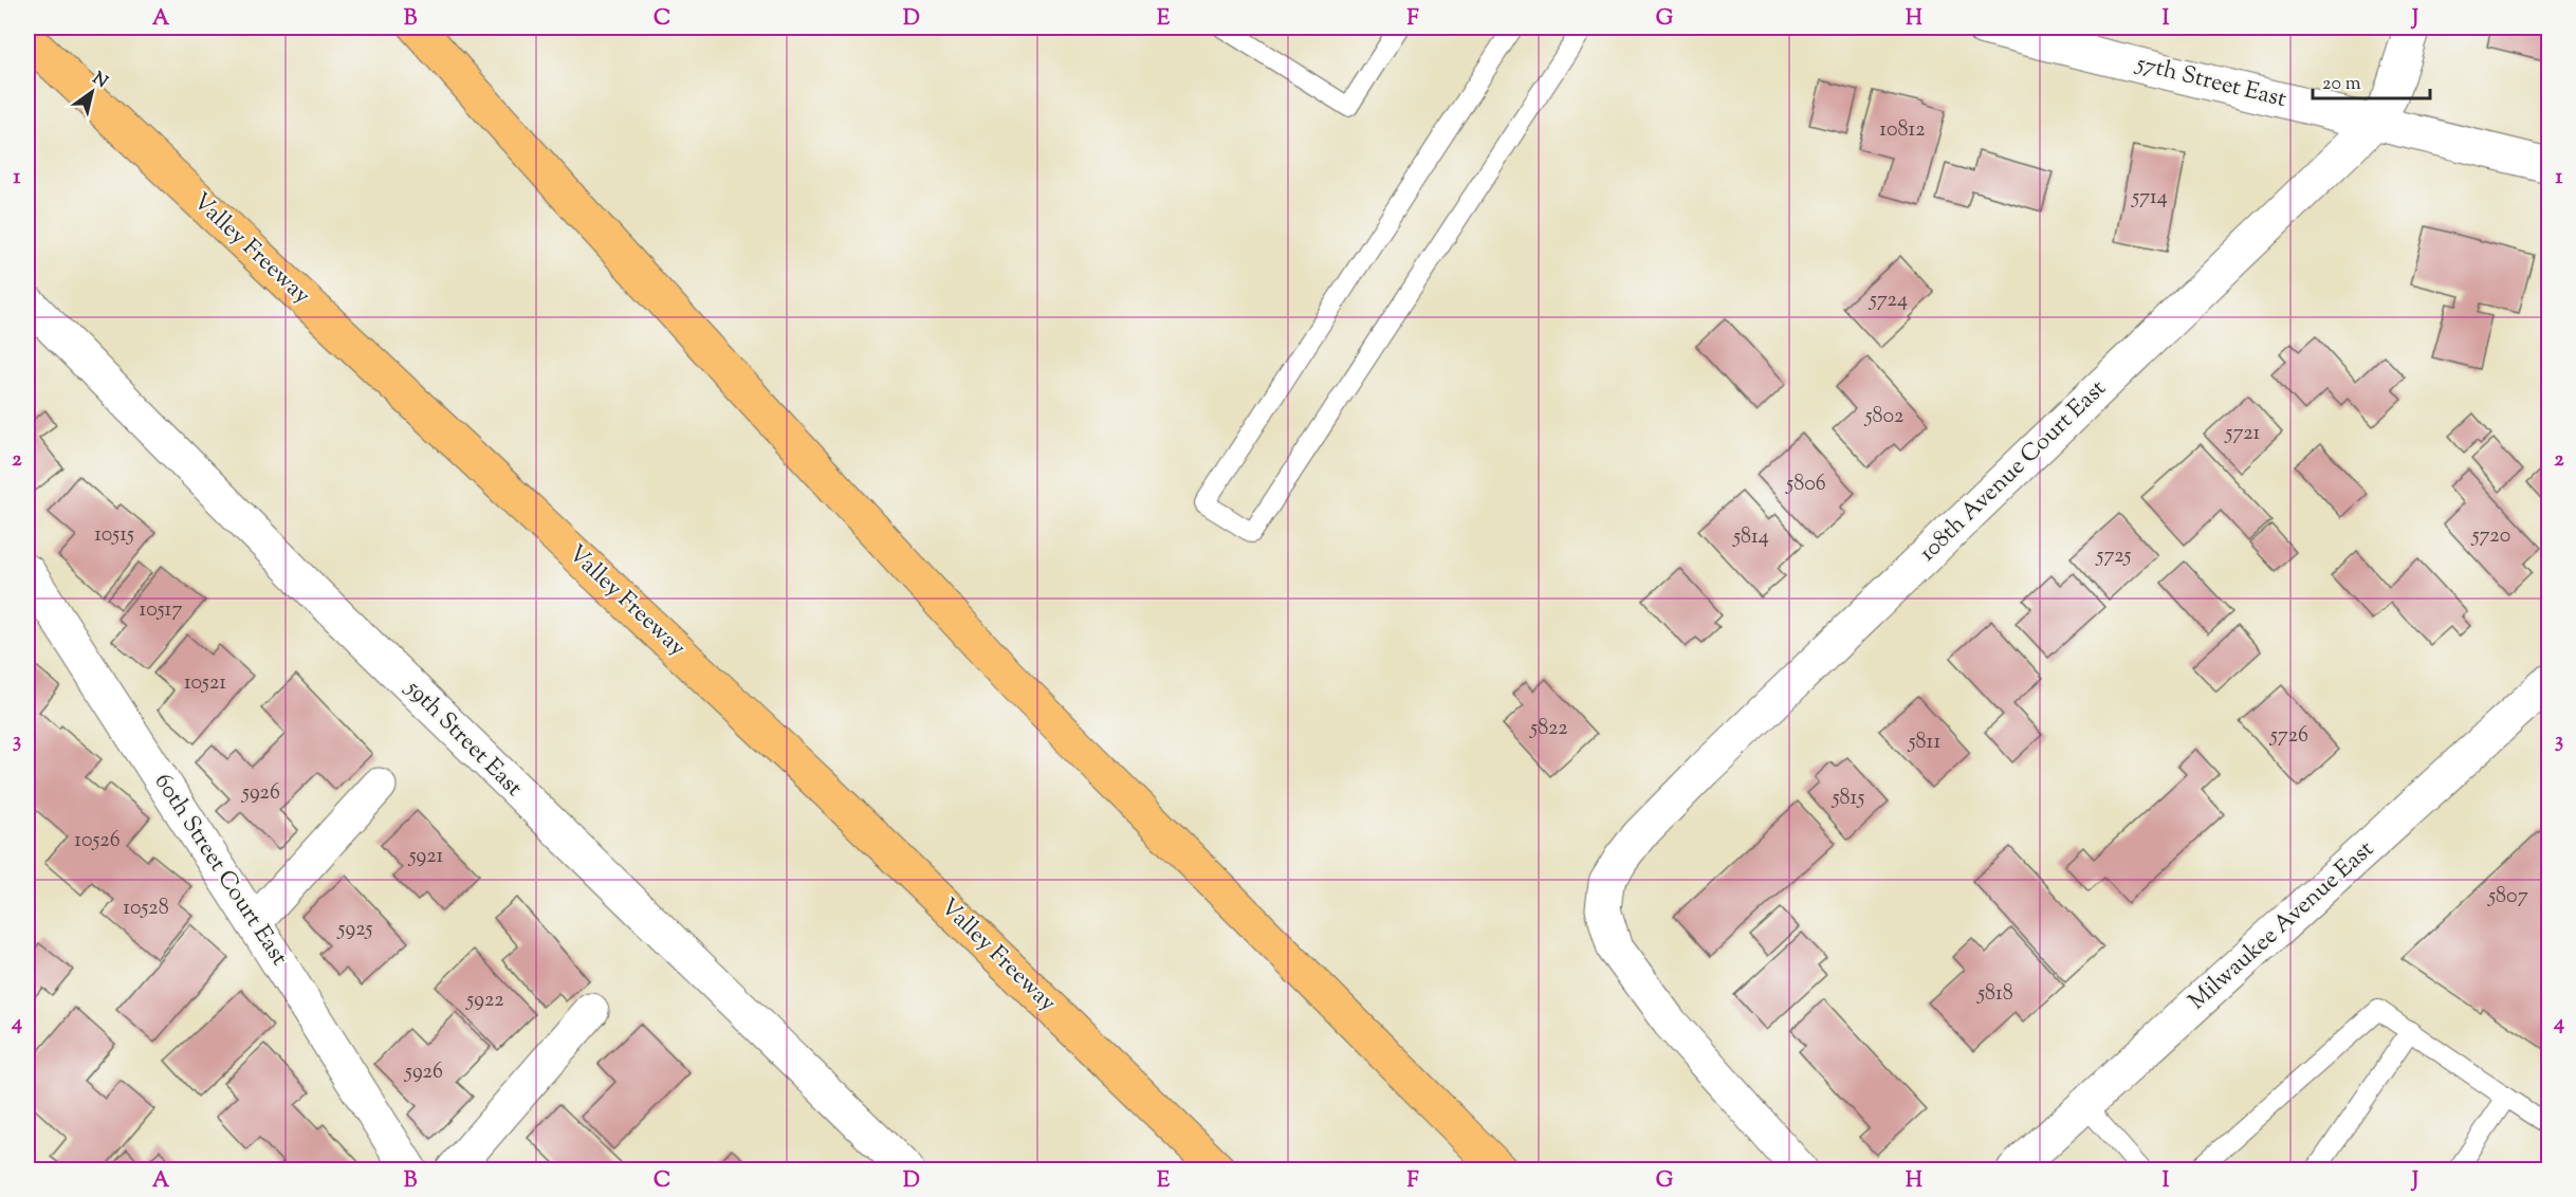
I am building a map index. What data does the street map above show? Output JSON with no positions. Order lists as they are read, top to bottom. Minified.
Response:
{"streets":{"highway":["Valley Freeway"],"street":["57th Street East","108th Avenue Court East","59th Street East","60th Street Court East","Milwaukee Avenue East"]},"crossings":[["57th Street East","108th Avenue Court East"]],"house_numbers":["10812","5714","5724","5802","5721","5806","10515","5720","5814","5725","10517","10521","5822","5726","5811","5926","5815","10526","5921","5807","10528","5925","5818","5922","5926"],"scale_bar":"20 m","north":"top right","grid":{"columns":["A","B","C","D","E","F","G","H","I","J"],"rows":["1","2","3","4"]}}
